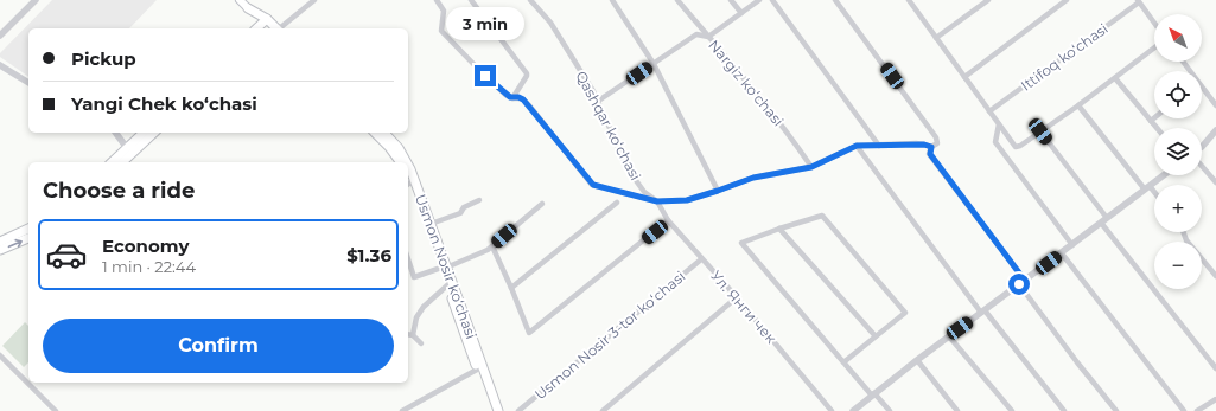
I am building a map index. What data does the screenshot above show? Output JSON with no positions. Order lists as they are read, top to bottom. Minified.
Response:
{"streets":{"main road":["Usmon Nosir ko‘chasi"],"street":["Ittifoq ko‘chasi","Nargiz koʻchasi","Qashqar koʻchasi","Ул. Янги чек","Usmon Nosir 3-tor koʻchasi"]},"crossings":[["Qashqar koʻchasi","Ул. Янги чек"],["Ул. Янги чек","Usmon Nosir 3-tor koʻchasi"]],"north":"top left","page":{"bubble":"3 min","map_buttons":["+","−"],"banner":["Pickup","Yangi Chek koʻchasi"],"heading":"Choose a ride","list":[{"name":"Economy","note":"1 min · 22:44","value":"$1.36"}],"buttons":"Confirm"}}
